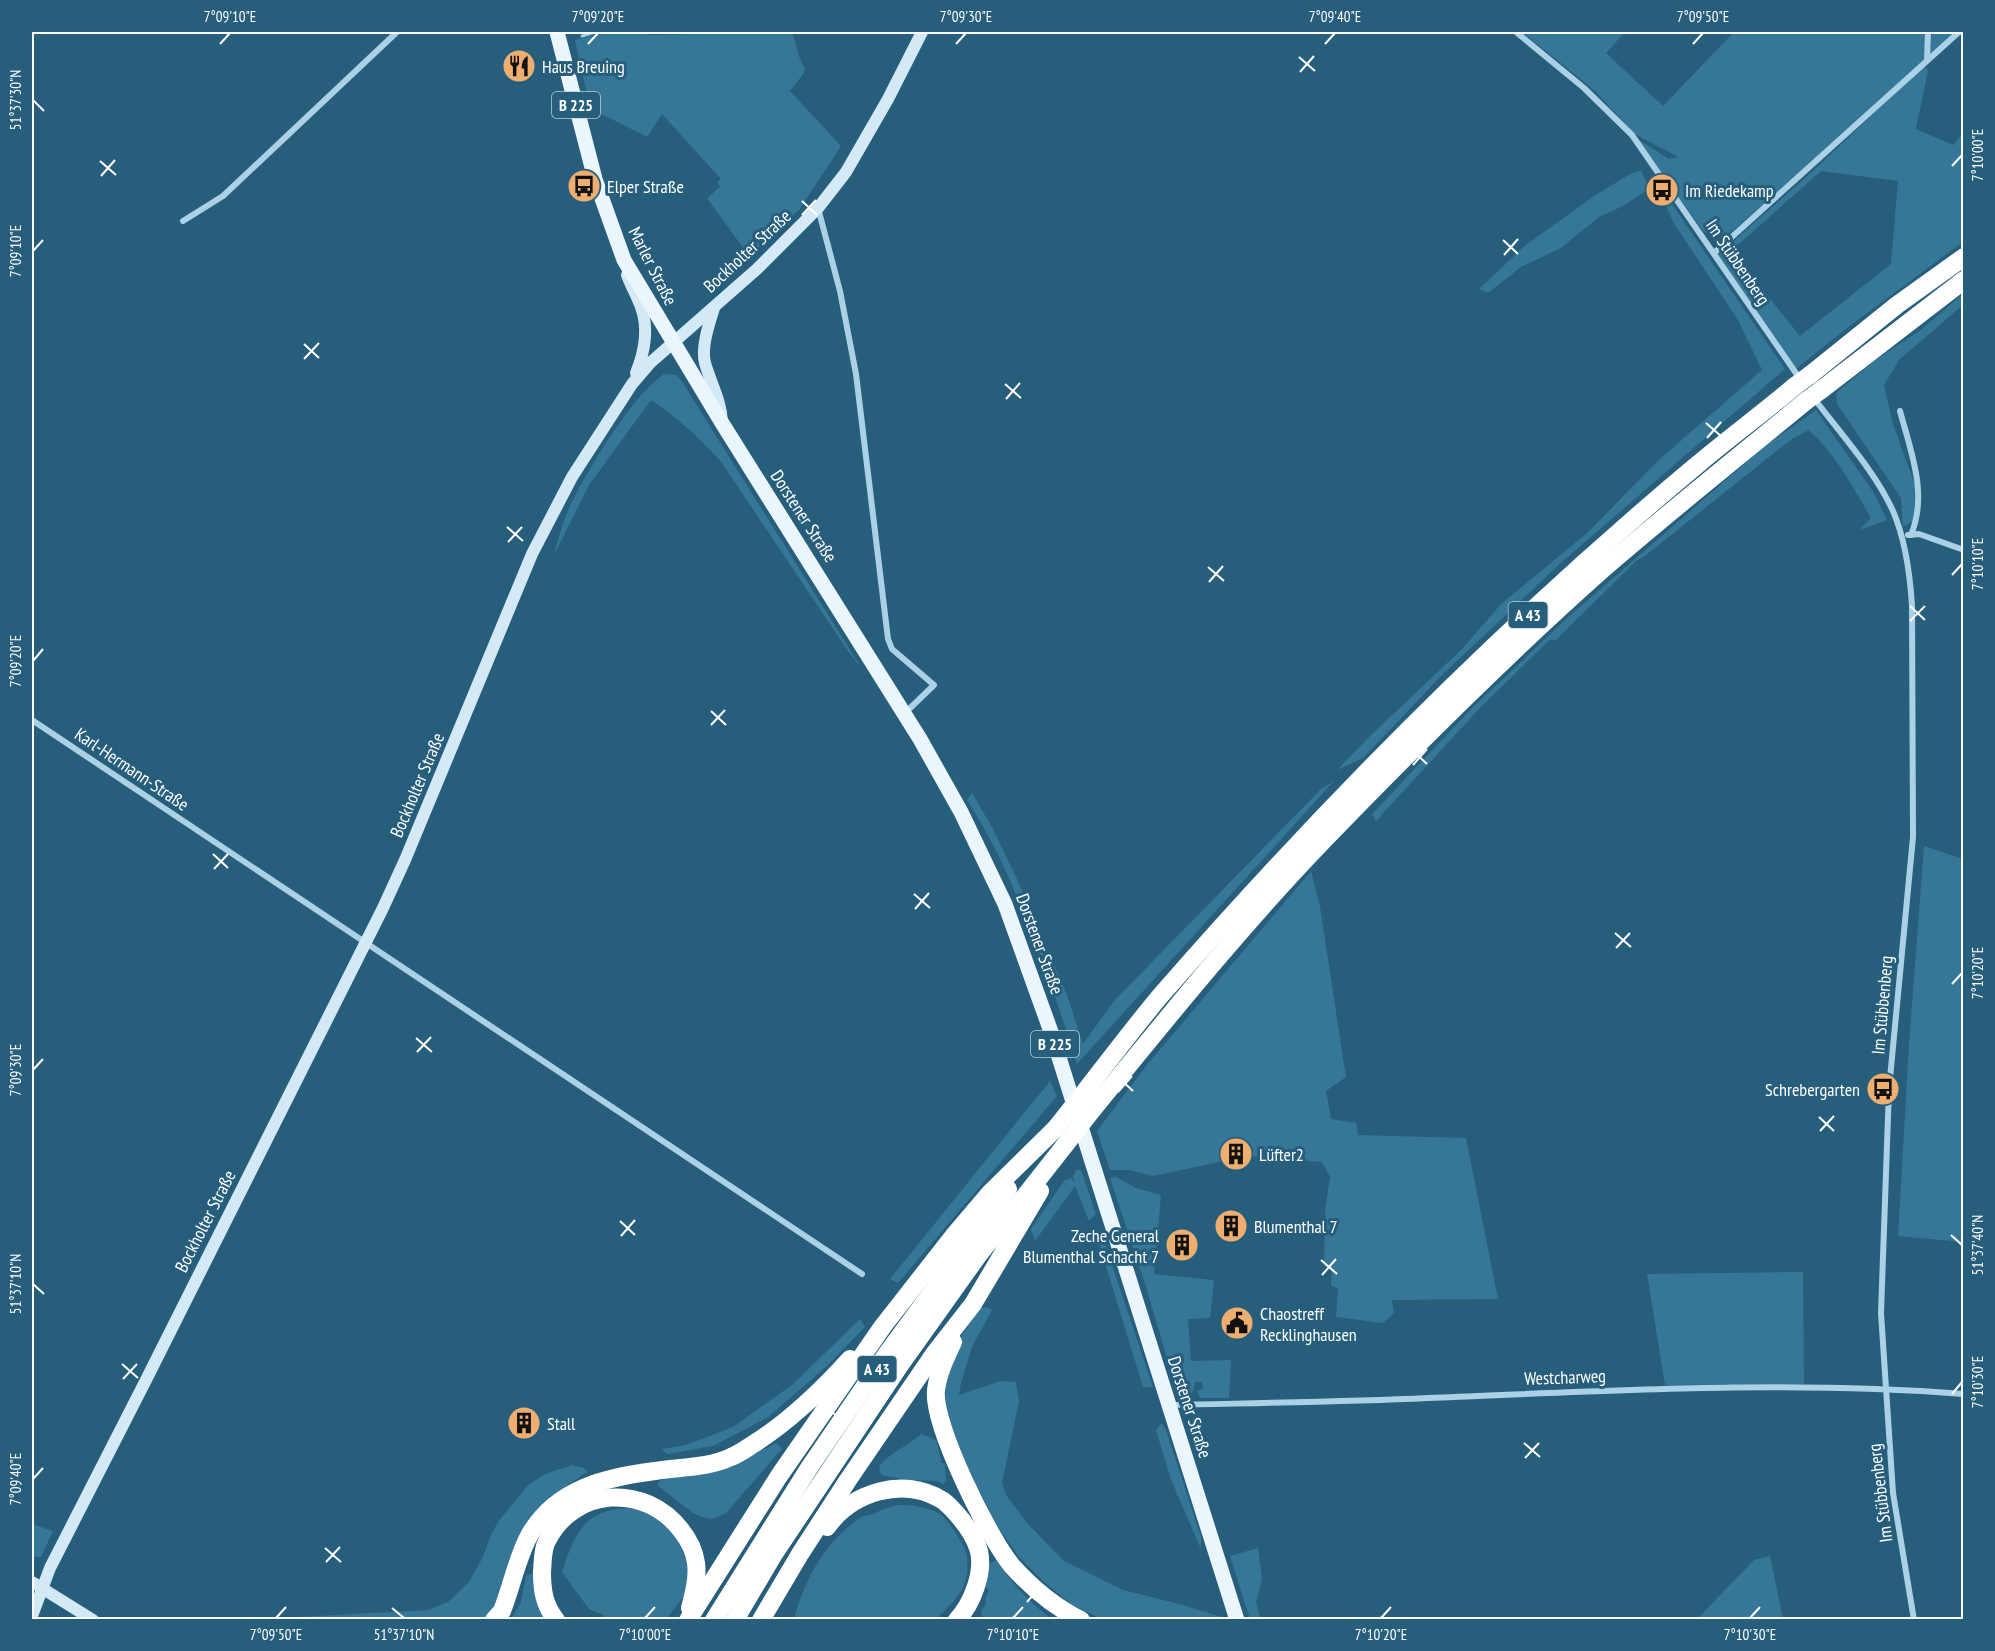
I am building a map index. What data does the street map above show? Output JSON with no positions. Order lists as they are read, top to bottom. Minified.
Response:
{"streets":{"highway":["A 43"],"main road":["B 225","Marler Straße","Dorstener Straße"],"street":["Bockholter Straße","Im Stübbenberg","Karl-Hermann-Straße","Westcharweg"]},"crossings":[["Bockholter Straße","Marler Straße"],["Bockholter Straße","Dorstener Straße"],["Bockholter Straße","Karl-Hermann-Straße"],["Im Stübbenberg","A 43"],["Im Stübbenberg","Westcharweg"],["Marler Straße","Dorstener Straße"],["Dorstener Straße","Westcharweg"]],"places":{"restaurant":["Haus Breuing"],"bus stop":["Elper Straße","Im Riedekamp","Schrebergarten"],"building":["Lüfter2","Blumenthal 7","Zeche General Blumenthal Schacht 7","Stall"],"public building":["Chaostreff Recklinghausen"]},"coordinates":["7°09'10\"E","7°09'20\"E","7°09'30\"E","7°09'40\"E","7°09'50\"E","51°37'30\"N","7°10'00\"E","7°10'10\"E","7°10'20\"E","51°37'40\"N","51°37'10\"N","7°10'30\"E"]}
